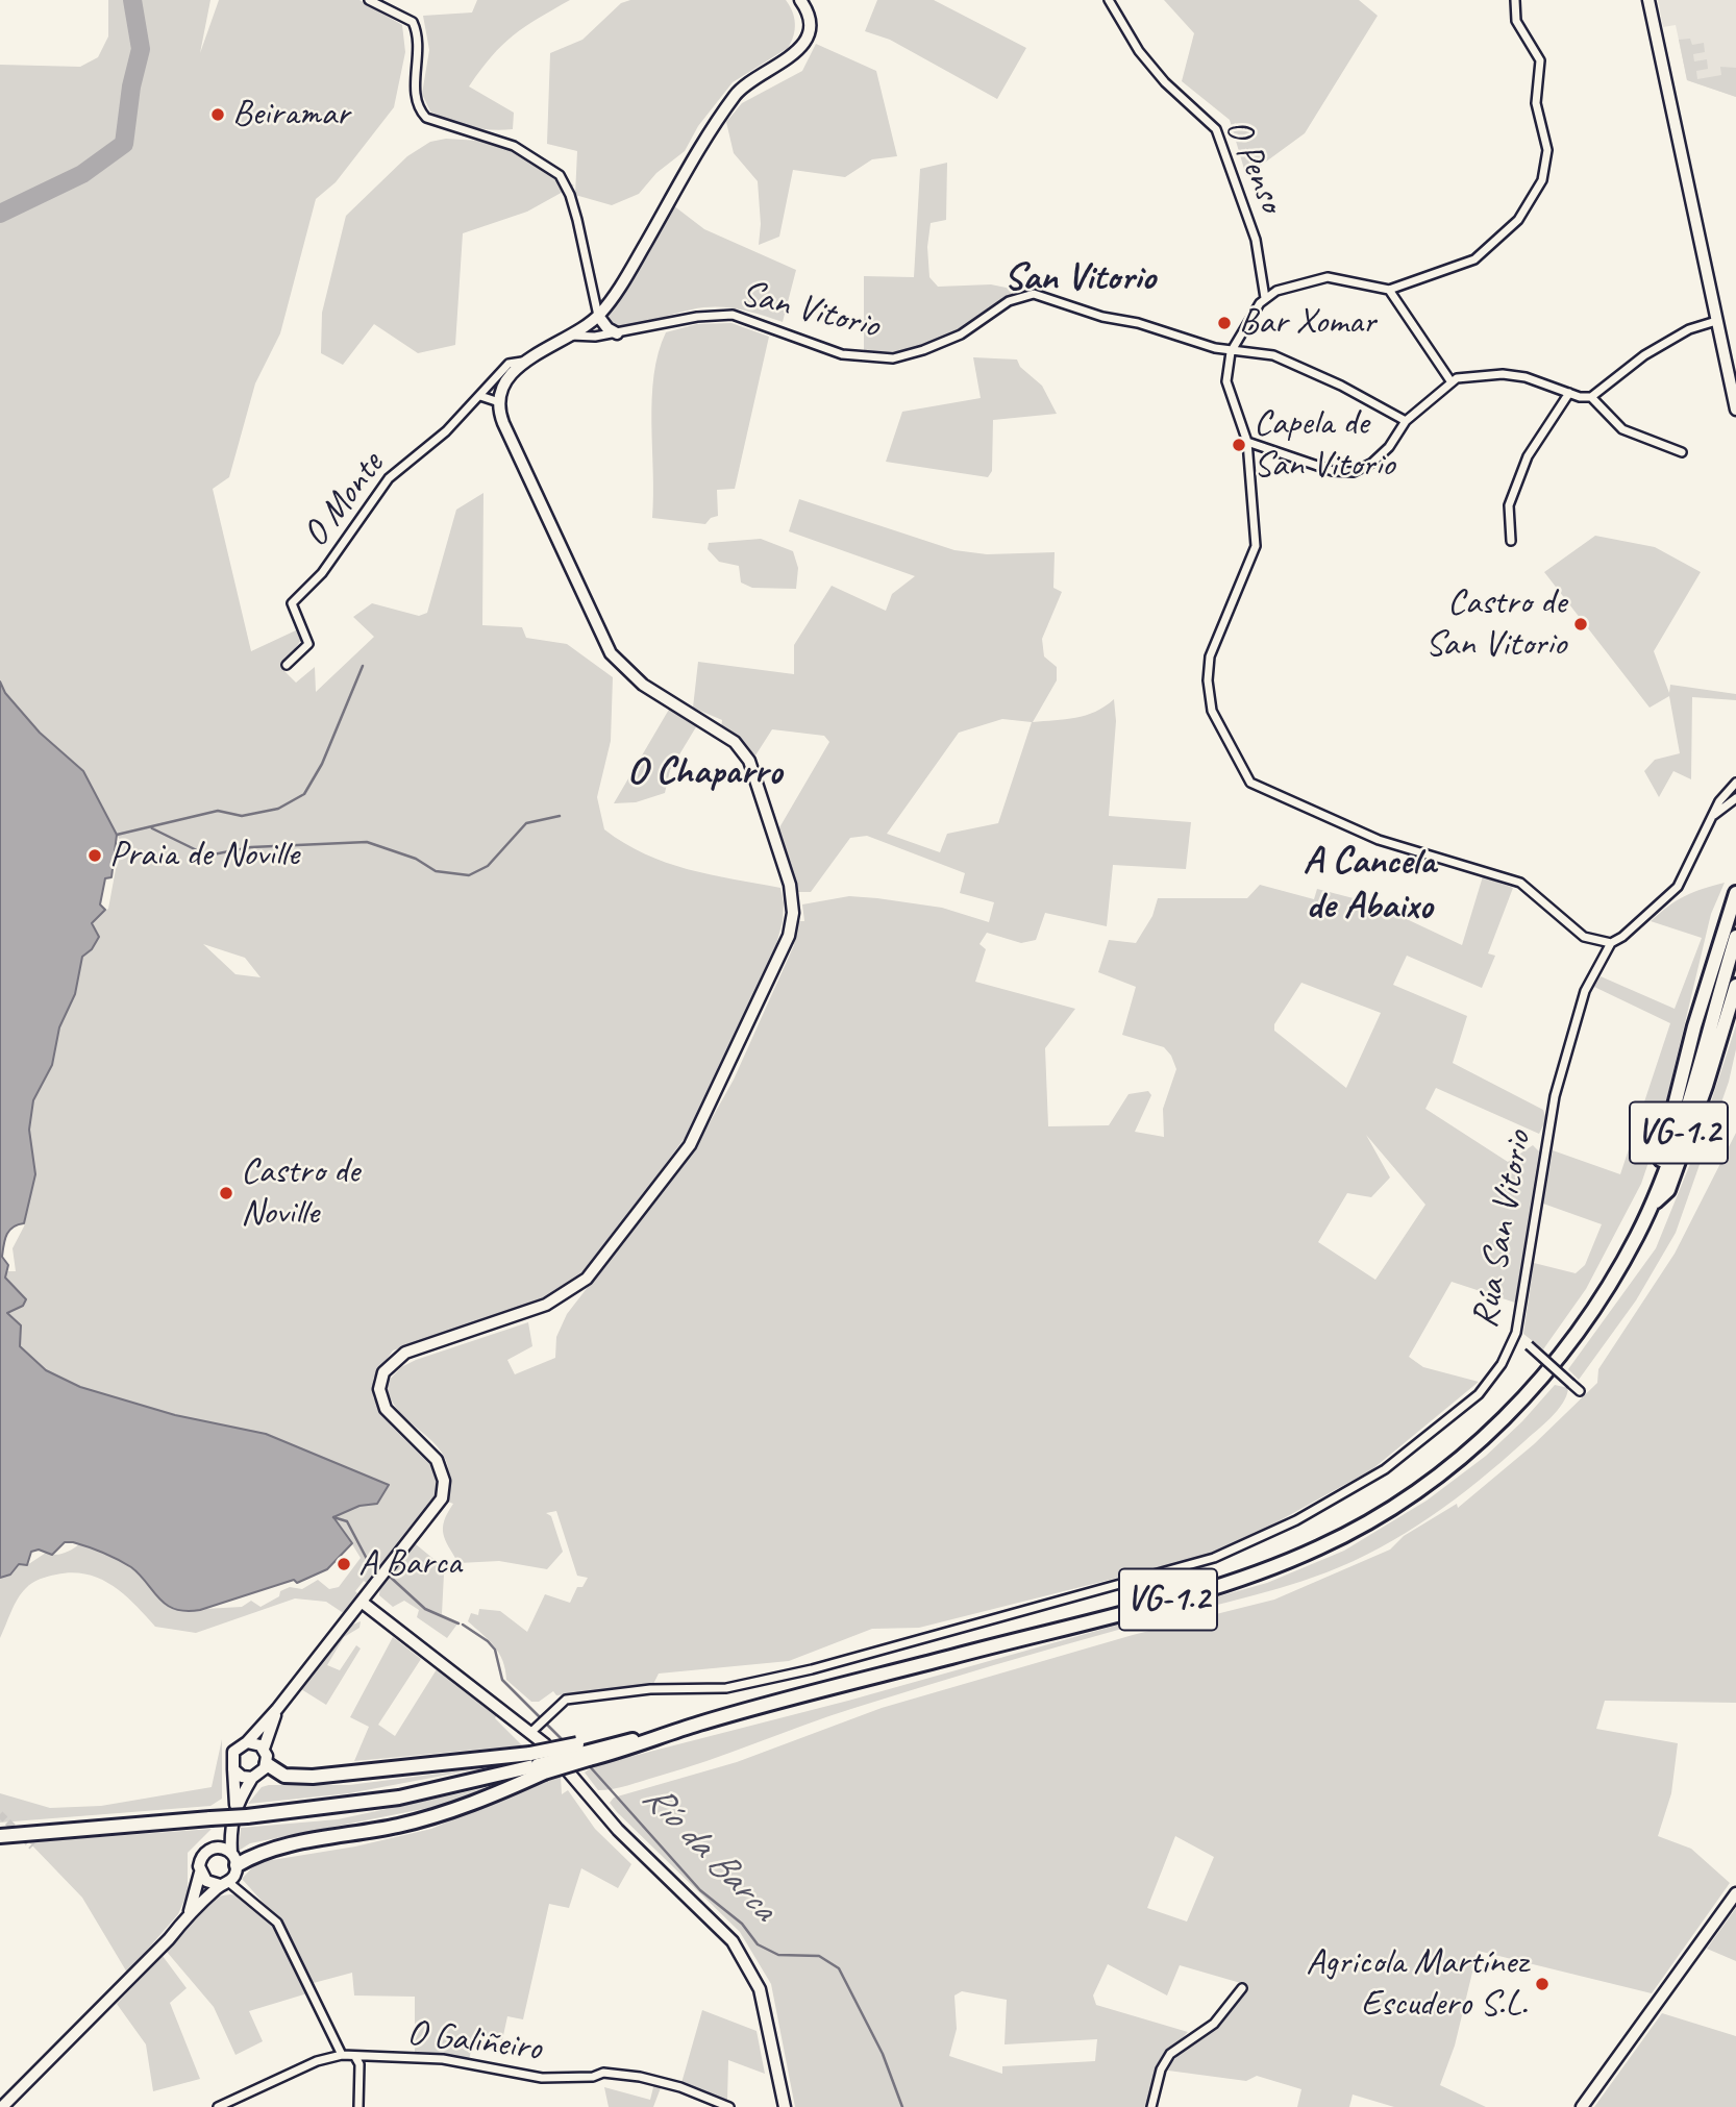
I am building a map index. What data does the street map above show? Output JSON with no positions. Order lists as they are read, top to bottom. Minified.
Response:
{"streets":{"main road":["VG-1.2"],"street":["O Penso","San Vitorio","O Monte","Rúa San Vitorio","O Galiñeiro"]},"districts":["San Vitorio","O Chaparro","A Cancela de Abaixo"],"water":["Río da Barca"],"places":["Beiramar","Bar Xomar","Capela de San Vitorio","Castro de San Vitorio","Praia de Noville","Castro de Noville","A Barca","Agricola Martínez Escudero S.L."]}
